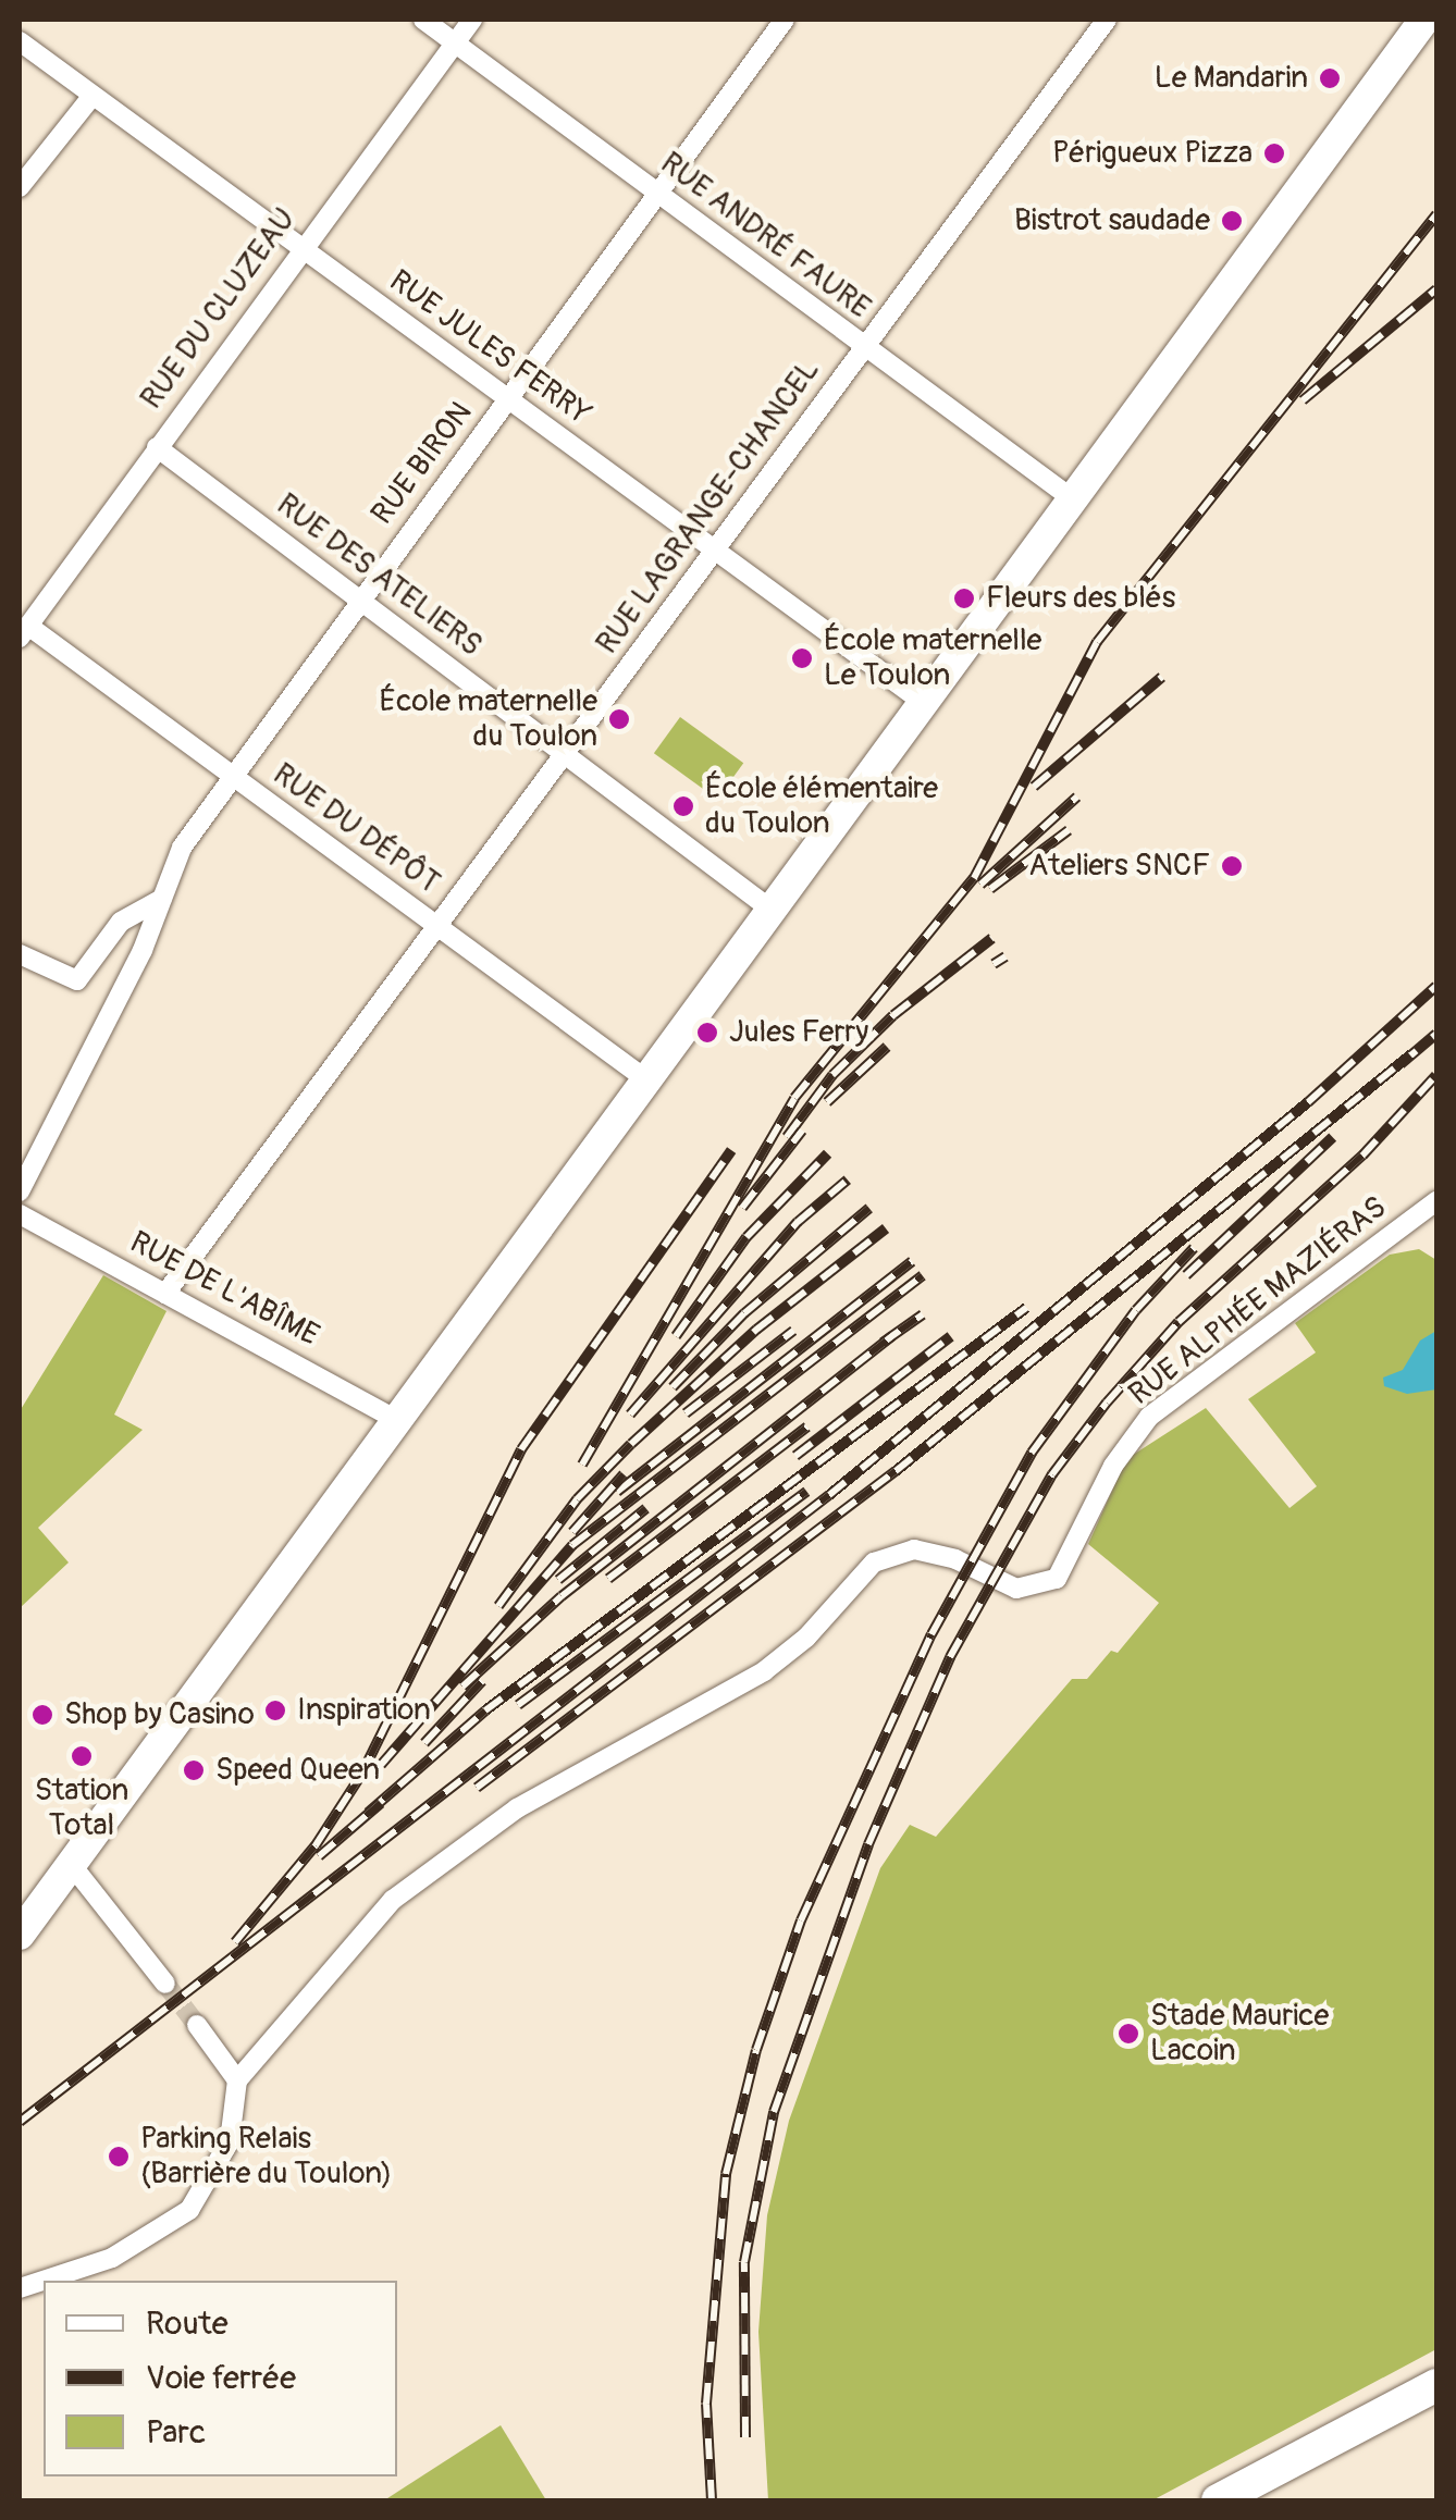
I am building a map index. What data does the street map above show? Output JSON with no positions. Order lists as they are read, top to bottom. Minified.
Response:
{"streets":{"street":["RUE ANDRÉ FAURE","RUE DU CLUZEAU","RUE JULES FERRY","RUE BIRON","RUE LAGRANGE-CHANCEL","RUE DES ATELIERS","RUE DU DÉPÔT","RUE DE L'ABÎME","RUE ALPHÉE MAZIÉRAS"]},"crossings":[["RUE ANDRÉ FAURE","RUE DU CLUZEAU"],["RUE ANDRÉ FAURE","RUE BIRON"],["RUE ANDRÉ FAURE","RUE LAGRANGE-CHANCEL"],["RUE DU CLUZEAU","RUE JULES FERRY"],["RUE DU CLUZEAU","RUE DES ATELIERS"],["RUE DU CLUZEAU","RUE DU DÉPÔT"],["RUE JULES FERRY","RUE BIRON"],["RUE JULES FERRY","RUE LAGRANGE-CHANCEL"],["RUE BIRON","RUE DES ATELIERS"],["RUE BIRON","RUE DU DÉPÔT"],["RUE LAGRANGE-CHANCEL","RUE DES ATELIERS"],["RUE LAGRANGE-CHANCEL","RUE DU DÉPÔT"],["RUE LAGRANGE-CHANCEL","RUE DE L'ABÎME"]],"places":["Le Mandarin","Périgueux Pizza","Bistrot saudade","Fleurs des blés","École maternelle Le Toulon","École maternelle du Toulon","École élémentaire du Toulon","Ateliers SNCF","Jules Ferry","Inspiration","Shop by Casino","Station Total","Speed Queen","Stade Maurice Lacoin","Parking Relais (Barrière du Toulon)"],"legend":["Route","Voie ferrée","Parc"]}
